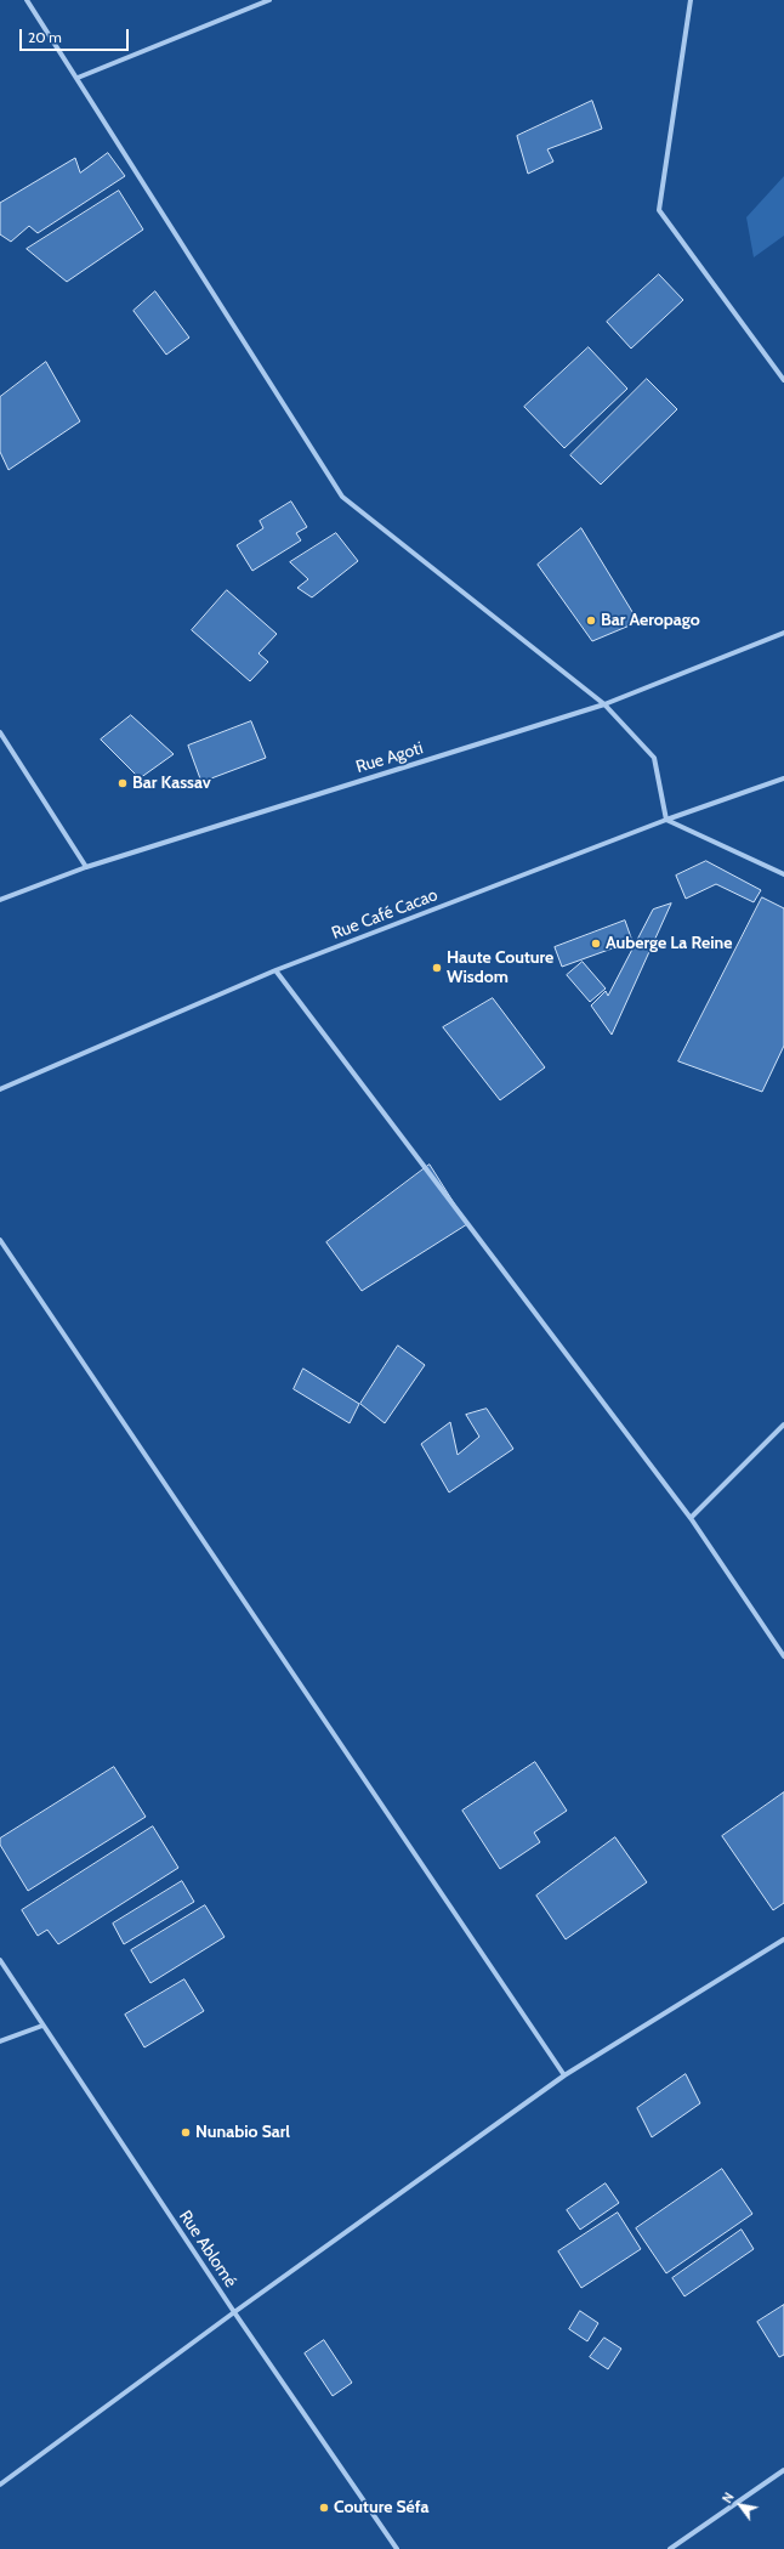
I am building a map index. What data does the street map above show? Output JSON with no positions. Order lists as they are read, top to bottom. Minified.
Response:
{"streets":{"street":["Rue Agoti","Rue Café Cacao","Rue Ablomé"]},"places":["Bar Aeropago","Bar Kassav","Auberge La Reine","Haute Couture Wisdom","Nunabio Sarl","Couture Séfa"],"scale_bar":"20 m","north":"top left"}
